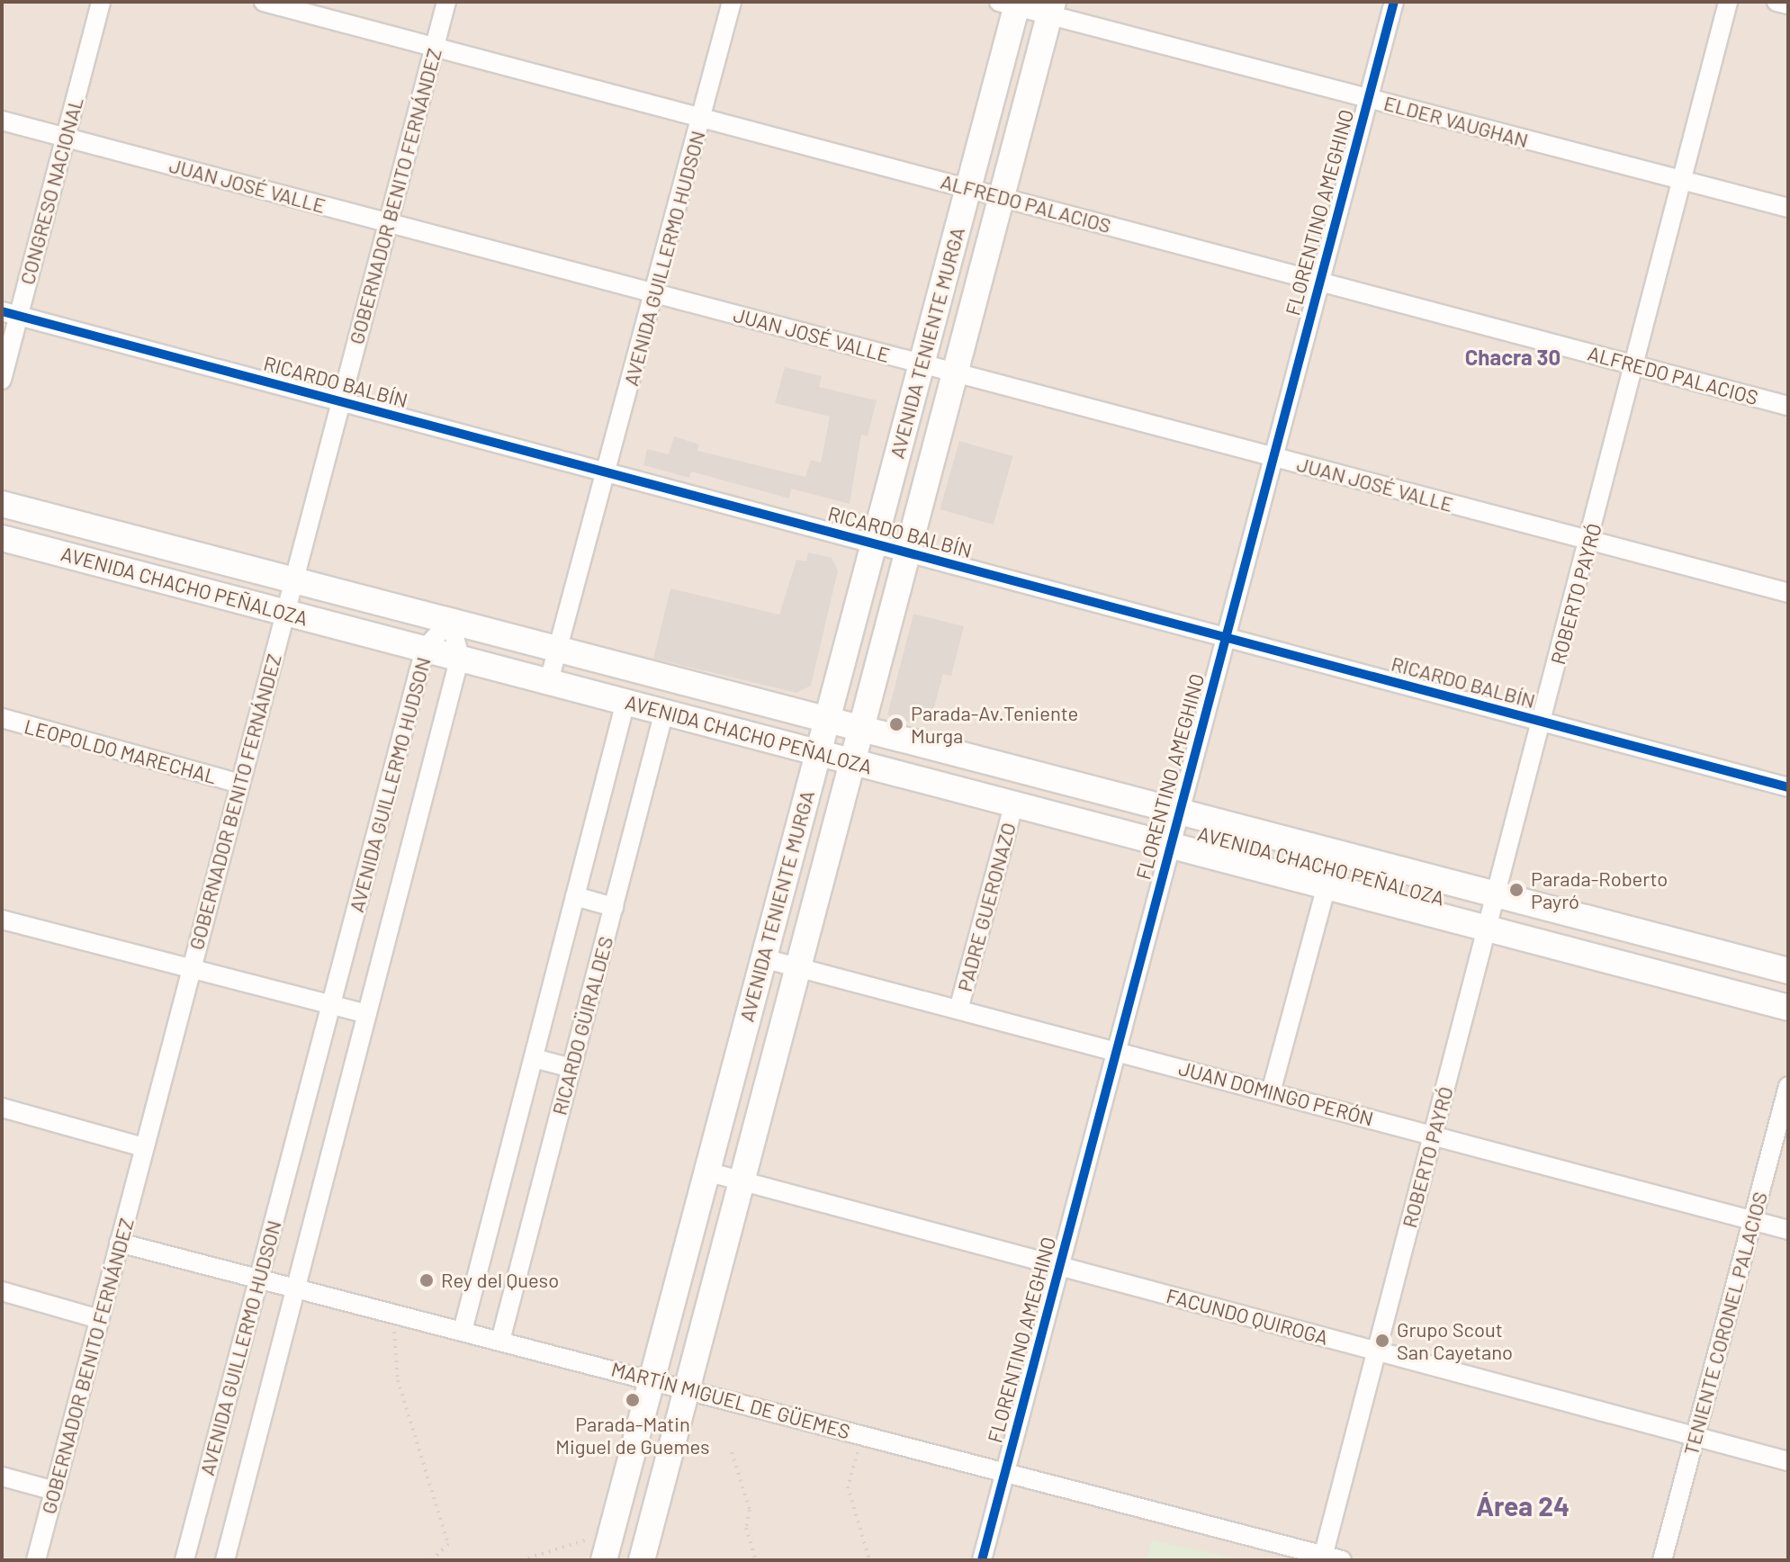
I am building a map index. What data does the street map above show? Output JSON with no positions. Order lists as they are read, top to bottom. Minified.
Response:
{"streets":{"main road":["AVENIDA TENIENTE MURGA","AVENIDA CHACHO PEÑALOZA"],"street":["ELDER VAUGHAN","JUAN JOSÉ VALLE","CONGRESO NACIONAL","GOBERNADOR BENITO FERNÁNDEZ","ALFREDO PALACIOS","FLORENTINO AMEGHINO","AVENIDA GUILLERMO HUDSON","RICARDO BALBÍN","ROBERTO PAYRÓ","LEOPOLDO MARECHAL","PADRE GUERONAZO","RICARDO GÜIRALDES","JUAN DOMINGO PERÓN","FACUNDO QUIROGA","TENIENTE CORONEL PALACIOS","MARTÍN MIGUEL DE GÜEMES"]},"crossings":[["ELDER VAUGHAN","FLORENTINO AMEGHINO"],["ELDER VAUGHAN","AVENIDA TENIENTE MURGA"],["ELDER VAUGHAN","ROBERTO PAYRÓ"],["JUAN JOSÉ VALLE","CONGRESO NACIONAL"],["JUAN JOSÉ VALLE","GOBERNADOR BENITO FERNÁNDEZ"],["JUAN JOSÉ VALLE","FLORENTINO AMEGHINO"],["JUAN JOSÉ VALLE","AVENIDA GUILLERMO HUDSON"],["JUAN JOSÉ VALLE","AVENIDA TENIENTE MURGA"],["JUAN JOSÉ VALLE","ROBERTO PAYRÓ"],["CONGRESO NACIONAL","RICARDO BALBÍN"],["GOBERNADOR BENITO FERNÁNDEZ","ALFREDO PALACIOS"],["GOBERNADOR BENITO FERNÁNDEZ","RICARDO BALBÍN"],["GOBERNADOR BENITO FERNÁNDEZ","AVENIDA CHACHO PEÑALOZA"],["GOBERNADOR BENITO FERNÁNDEZ","LEOPOLDO MARECHAL"],["GOBERNADOR BENITO FERNÁNDEZ","MARTÍN MIGUEL DE GÜEMES"],["ALFREDO PALACIOS","FLORENTINO AMEGHINO"],["ALFREDO PALACIOS","AVENIDA GUILLERMO HUDSON"],["ALFREDO PALACIOS","AVENIDA TENIENTE MURGA"],["ALFREDO PALACIOS","ROBERTO PAYRÓ"],["FLORENTINO AMEGHINO","RICARDO BALBÍN"],["FLORENTINO AMEGHINO","AVENIDA CHACHO PEÑALOZA"],["FLORENTINO AMEGHINO","JUAN DOMINGO PERÓN"],["FLORENTINO AMEGHINO","FACUNDO QUIROGA"],["FLORENTINO AMEGHINO","MARTÍN MIGUEL DE GÜEMES"],["AVENIDA GUILLERMO HUDSON","RICARDO BALBÍN"],["AVENIDA GUILLERMO HUDSON","AVENIDA CHACHO PEÑALOZA"],["AVENIDA GUILLERMO HUDSON","MARTÍN MIGUEL DE GÜEMES"],["AVENIDA TENIENTE MURGA","RICARDO BALBÍN"],["AVENIDA TENIENTE MURGA","AVENIDA CHACHO PEÑALOZA"],["AVENIDA TENIENTE MURGA","JUAN DOMINGO PERÓN"],["AVENIDA TENIENTE MURGA","FACUNDO QUIROGA"],["AVENIDA TENIENTE MURGA","MARTÍN MIGUEL DE GÜEMES"],["RICARDO BALBÍN","ROBERTO PAYRÓ"],["AVENIDA CHACHO PEÑALOZA","ROBERTO PAYRÓ"],["AVENIDA CHACHO PEÑALOZA","PADRE GUERONAZO"],["AVENIDA CHACHO PEÑALOZA","RICARDO GÜIRALDES"],["ROBERTO PAYRÓ","JUAN DOMINGO PERÓN"],["ROBERTO PAYRÓ","FACUNDO QUIROGA"],["ROBERTO PAYRÓ","MARTÍN MIGUEL DE GÜEMES"],["PADRE GUERONAZO","JUAN DOMINGO PERÓN"],["RICARDO GÜIRALDES","MARTÍN MIGUEL DE GÜEMES"],["JUAN DOMINGO PERÓN","TENIENTE CORONEL PALACIOS"],["FACUNDO QUIROGA","TENIENTE CORONEL PALACIOS"]],"districts":["Chacra 30","Área 24"],"places":["Parada-Av.Teniente Murga","Parada-Roberto Payró","Rey del Queso","Grupo Scout San Cayetano","Parada-Matin Miguel de Guemes"]}
